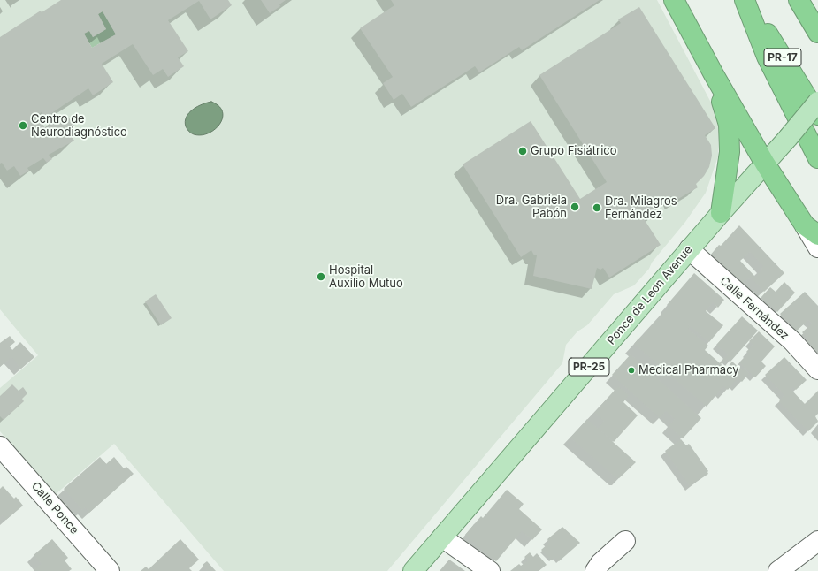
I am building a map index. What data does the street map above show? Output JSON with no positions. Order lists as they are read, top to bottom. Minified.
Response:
{"streets":{"highway":["PR-17"],"main road":["Ponce de Leon Avenue","PR-25"],"street":["Calle Fernández","Calle Ponce"]},"crossings":[["Ponce de Leon Avenue","Calle Fernández"]],"places":["Centro de Neurodiagnóstico","Grupo Fisiátrico","Dra. Gabriela Pabón","Dra. Milagros Fernández","Hospital Auxilio Mutuo","Medical Pharmacy"]}
